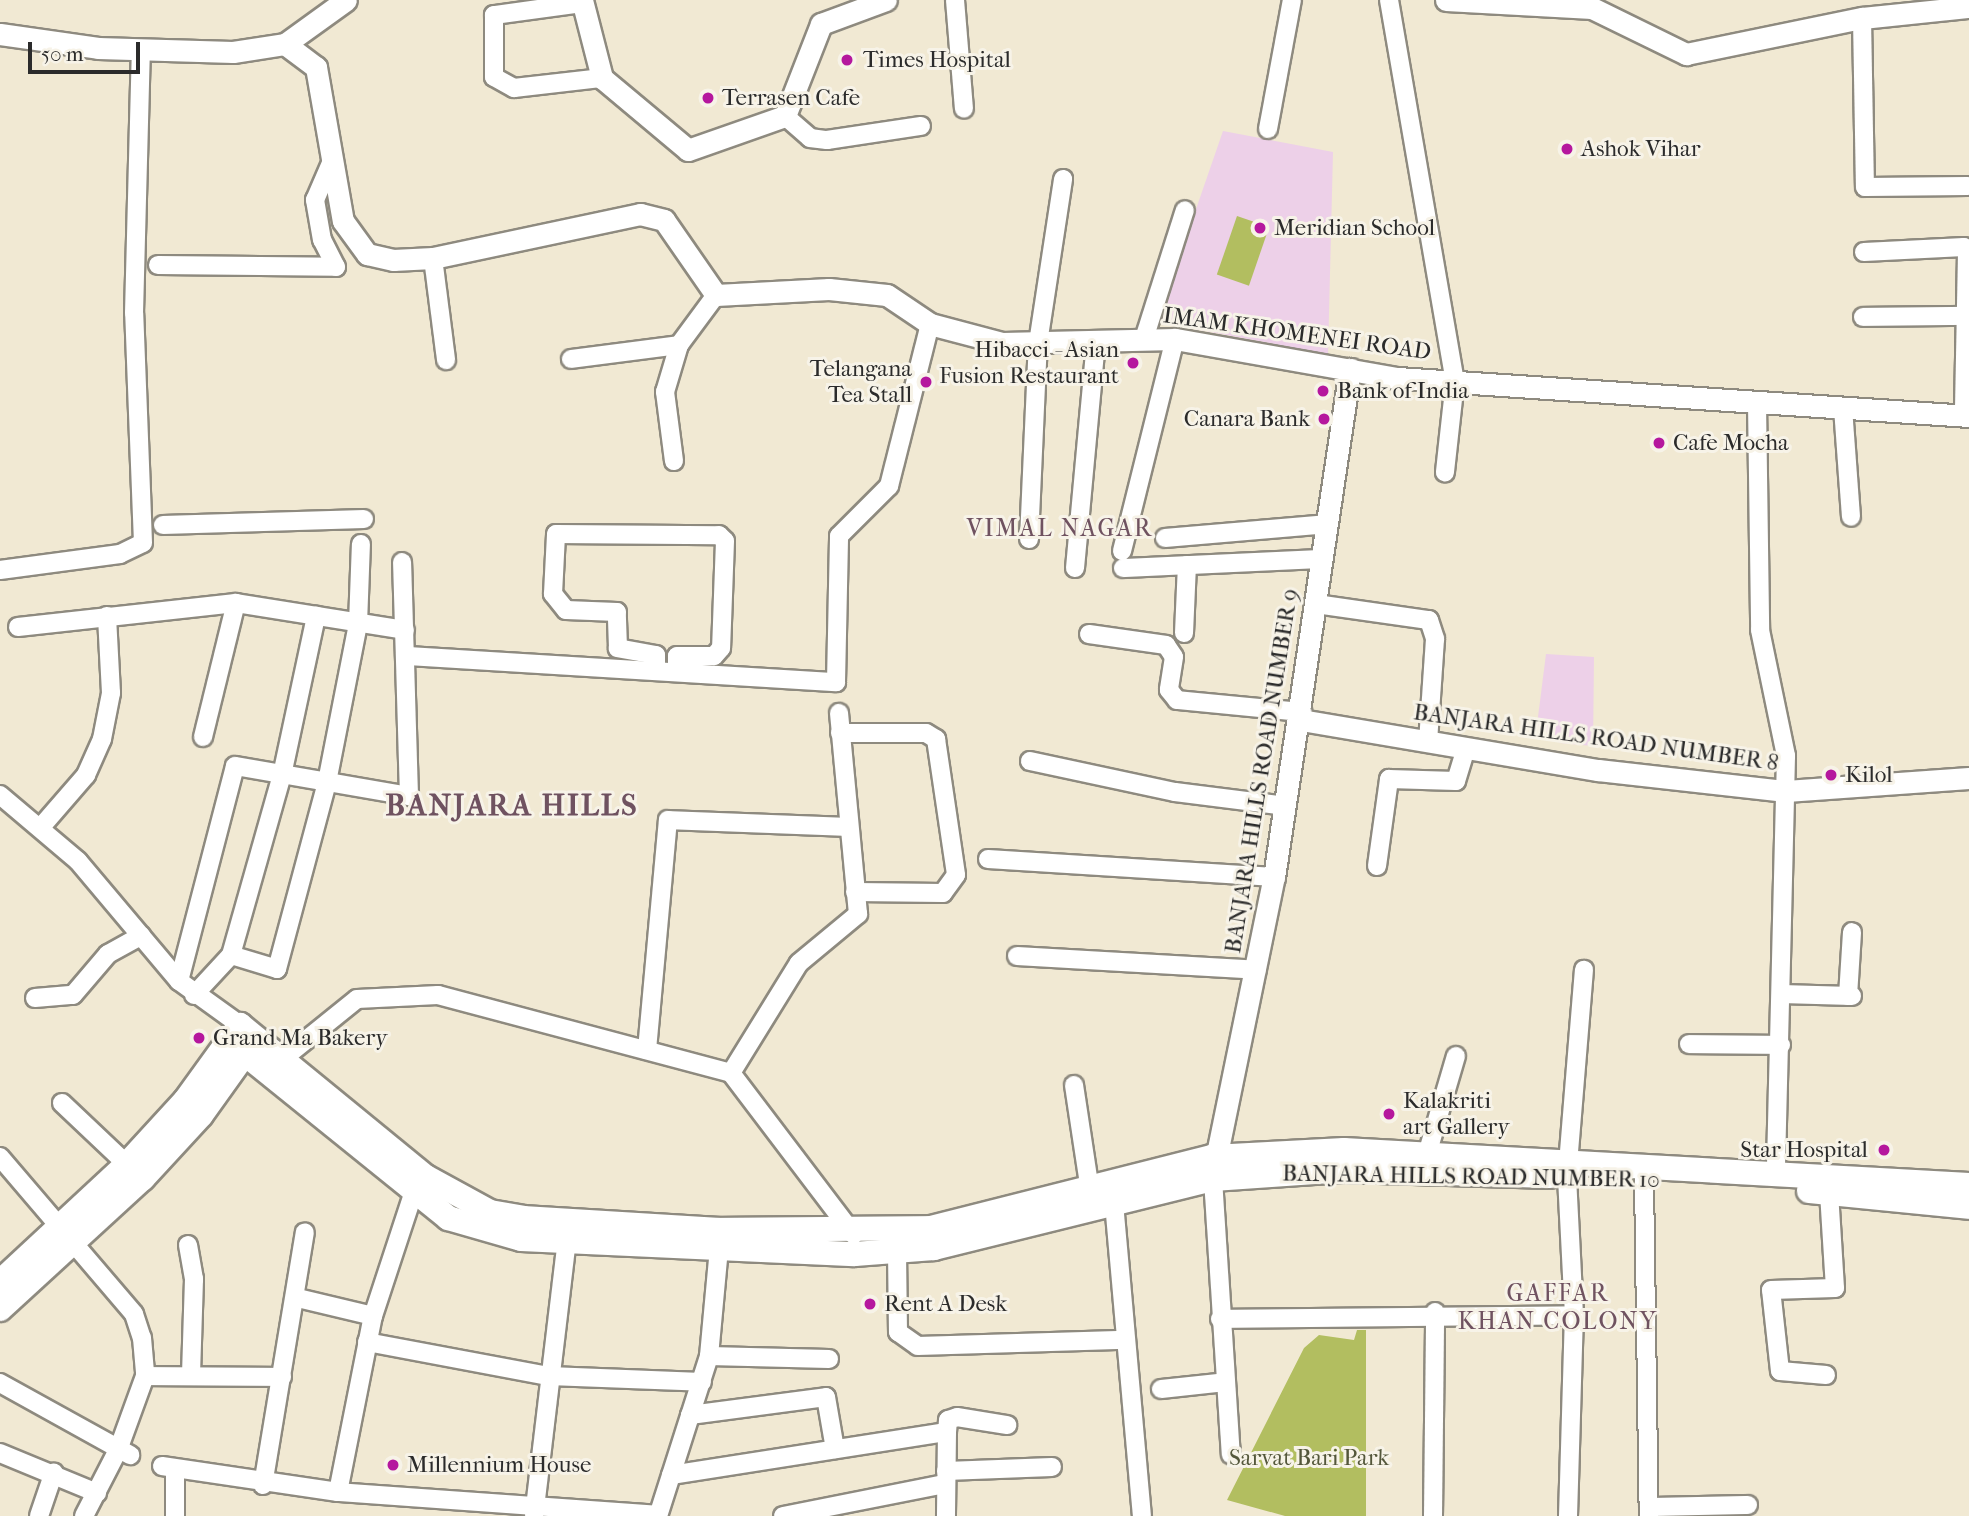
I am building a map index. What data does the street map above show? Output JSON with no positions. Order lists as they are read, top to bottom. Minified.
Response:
{"streets":{"main road":["BANJARA HILLS ROAD NUMBER 10"],"street":["IMAM KHOMENEI ROAD","BANJARA HILLS ROAD NUMBER 8","BANJARA HILLS ROAD NUMBER 9"]},"crossings":[["IMAM KHOMENEI ROAD","BANJARA HILLS ROAD NUMBER 9"],["BANJARA HILLS ROAD NUMBER 8","BANJARA HILLS ROAD NUMBER 9"],["BANJARA HILLS ROAD NUMBER 9","BANJARA HILLS ROAD NUMBER 10"]],"districts":["VIMAL NAGAR","BANJARA HILLS","GAFFAR KHAN COLONY"],"parks":["Sarvat Bari Park"],"places":["Times Hospital","Terrasen Cafe","Ashok Vihar","Meridian School","Hibacci - Asian Fusion Restaurant","Telangana Tea Stall","Bank of India","Canara Bank","Cafe Mocha","Kilol","Grand Ma Bakery","Kalakriti art Gallery","Star Hospital","Rent A Desk","Millennium House"],"scale_bar":"50 m"}
